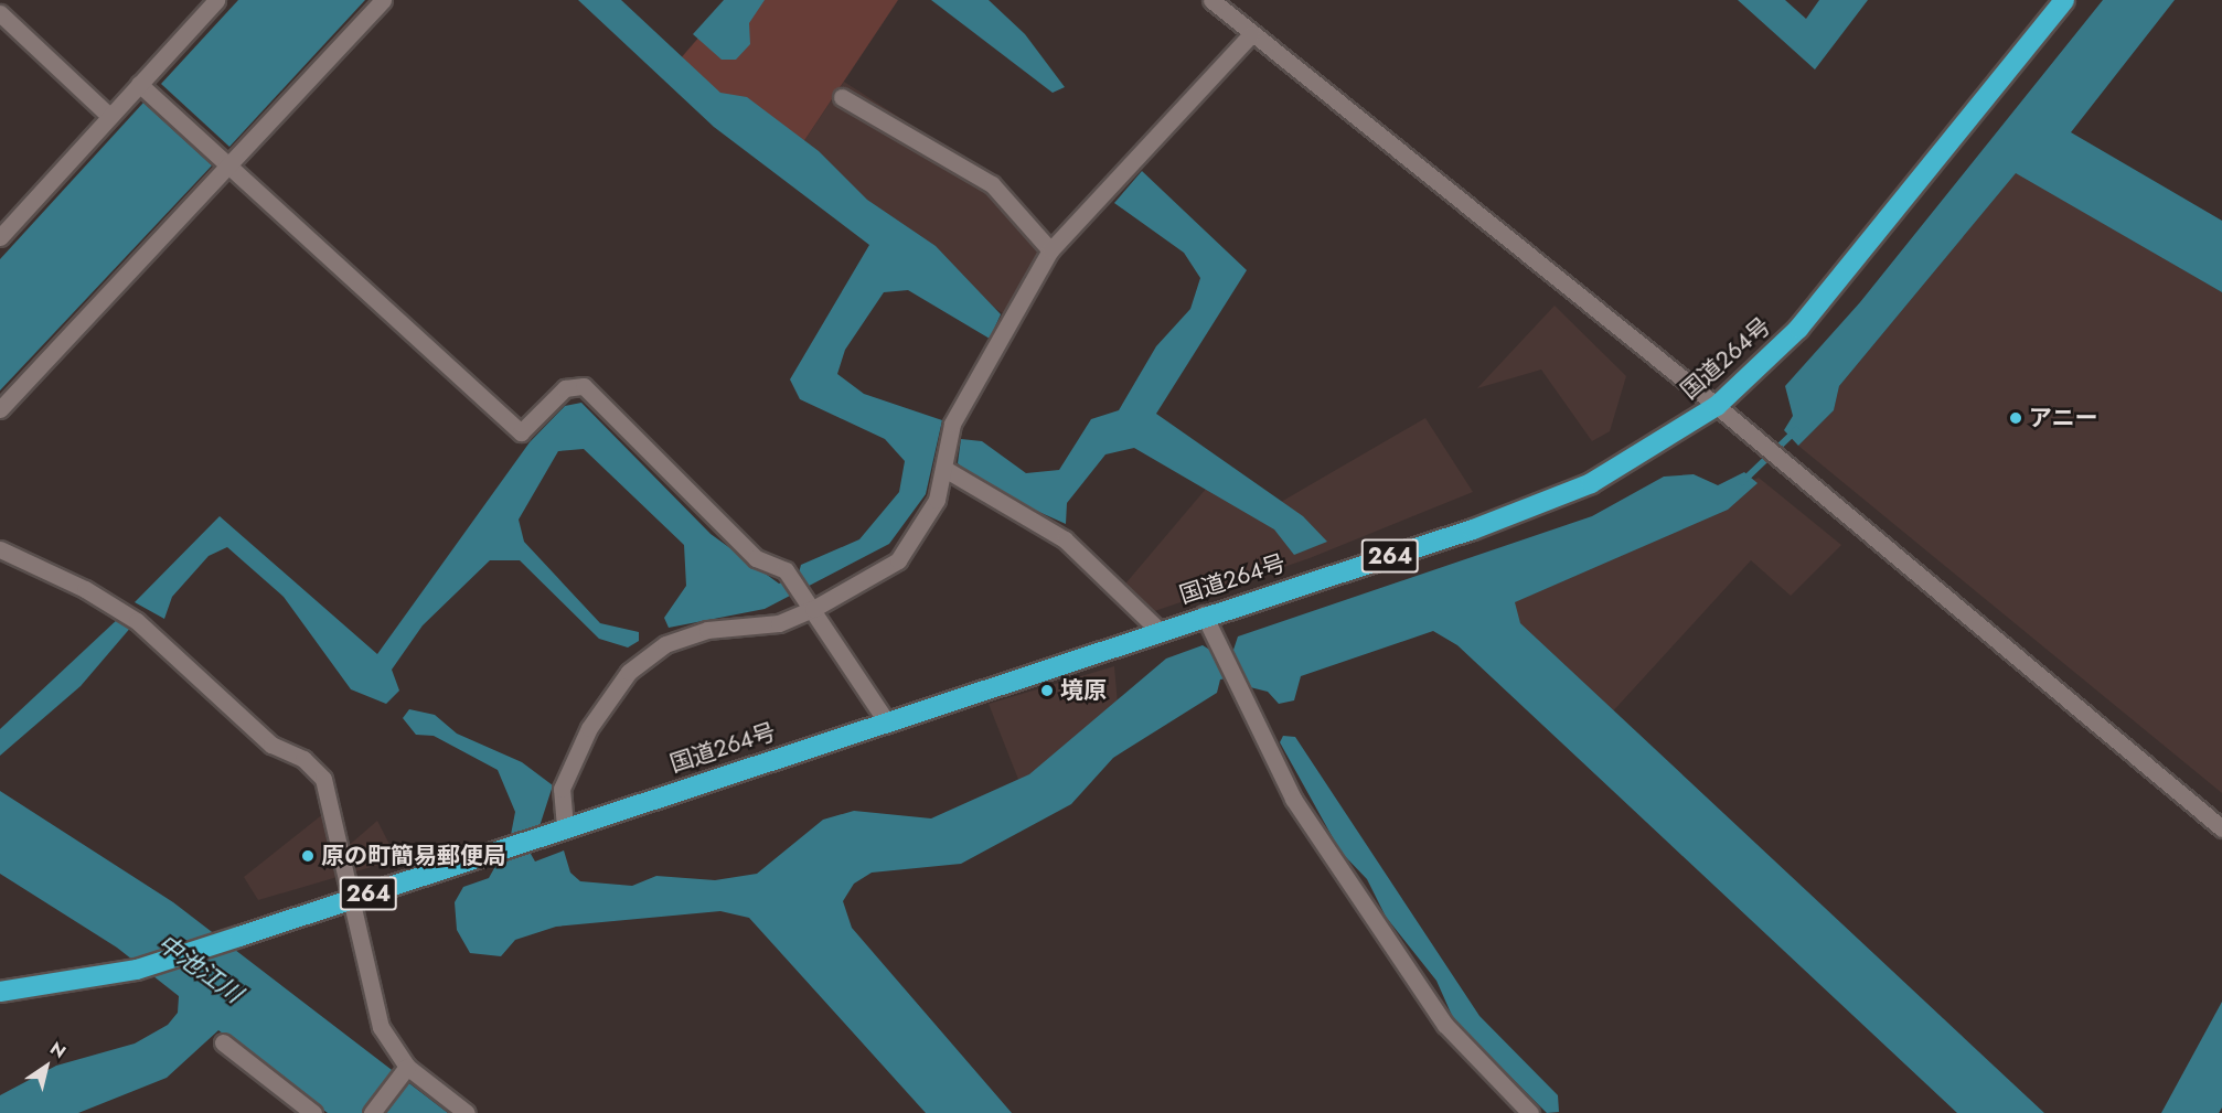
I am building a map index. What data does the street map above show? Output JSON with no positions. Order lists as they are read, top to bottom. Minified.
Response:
{"streets":{"highway":["国道264号","264"]},"water":["中池江川"],"places":["アニー","境原","原の町簡易郵便局"],"north":"top right"}
